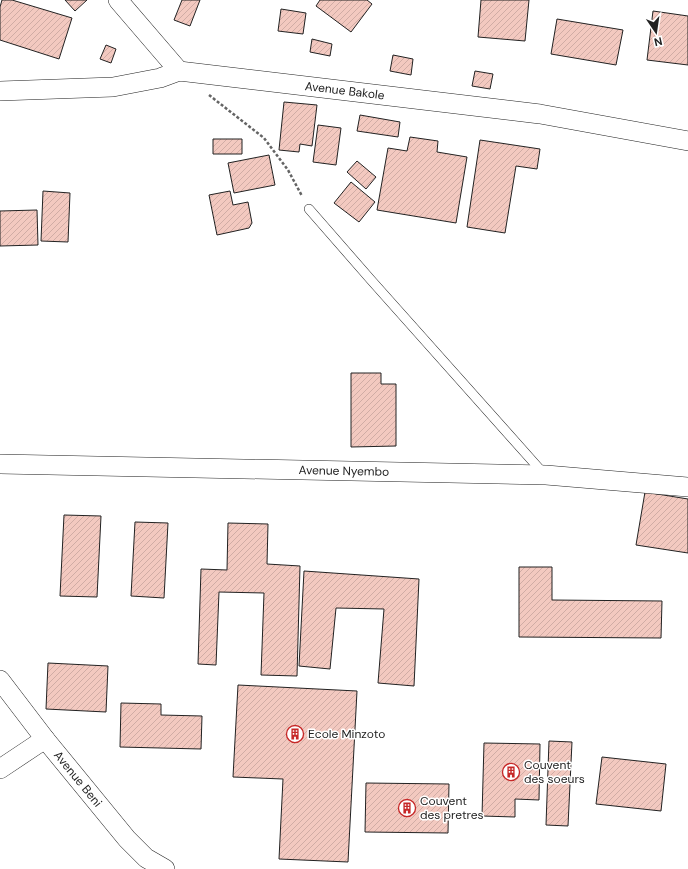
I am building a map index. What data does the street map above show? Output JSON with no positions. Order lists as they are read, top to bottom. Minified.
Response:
{"streets":{"street":["Avenue Bakole","Avenue Nyembo","Avenue Beni"]},"places":{"building":["Ecole Minzoto","Couvent des soeurs","Couvent des pretres"]},"north":"bottom"}
